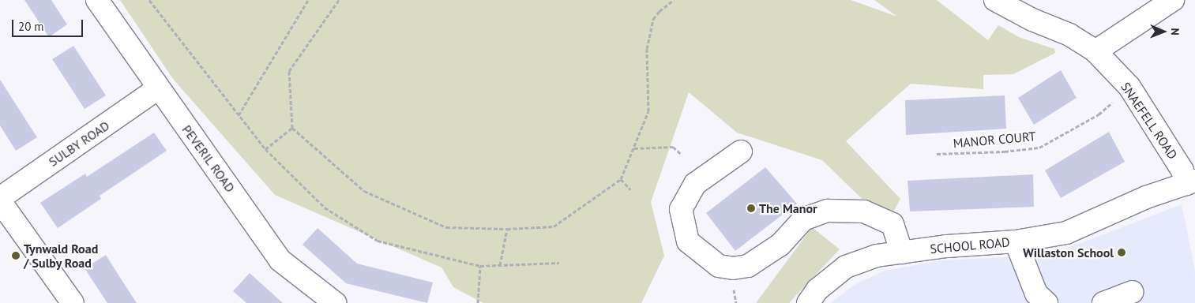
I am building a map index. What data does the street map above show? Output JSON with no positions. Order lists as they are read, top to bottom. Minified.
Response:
{"streets":{"street":["SNAEFELL ROAD","SULBY ROAD","PEVERIL ROAD","SCHOOL ROAD"],"path":["MANOR COURT"]},"crossings":[["SNAEFELL ROAD","MANOR COURT"],["SNAEFELL ROAD","SCHOOL ROAD"],["SULBY ROAD","PEVERIL ROAD"]],"places":["The Manor","Willaston School","Tynwald Road / Sulby Road"],"scale_bar":"20 m","north":"right"}
